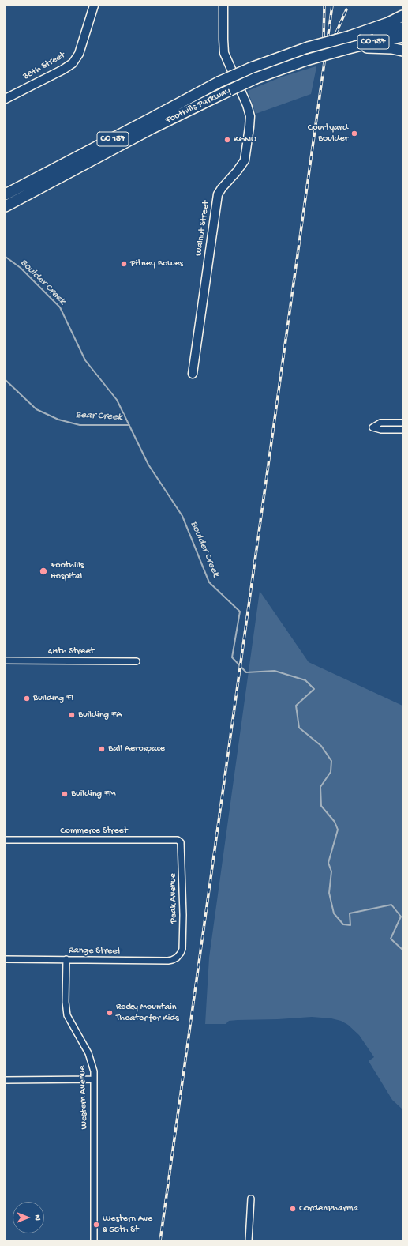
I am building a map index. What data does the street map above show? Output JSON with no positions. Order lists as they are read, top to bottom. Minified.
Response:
{"streets":{"highway":["CO 157","Foothills Parkway"],"street":["38th Street","Walnut Street","48th Street","Commerce Street","Peak Avenue","Range Street","Western Avenue"]},"crossings":[["Commerce Street","Peak Avenue"],["Peak Avenue","Range Street"],["Range Street","Western Avenue"]],"water":["Boulder Creek","Bear Creek"],"places":["Courtyard Boulder","KGNU","Pitney Bowes","Foothills Hospital","Building FI","Building FA","Ball Aerospace","Building FM","Rocky Mountain Theater for Kids","CordenPharma","Western Ave & 55th St"],"north":"right"}
